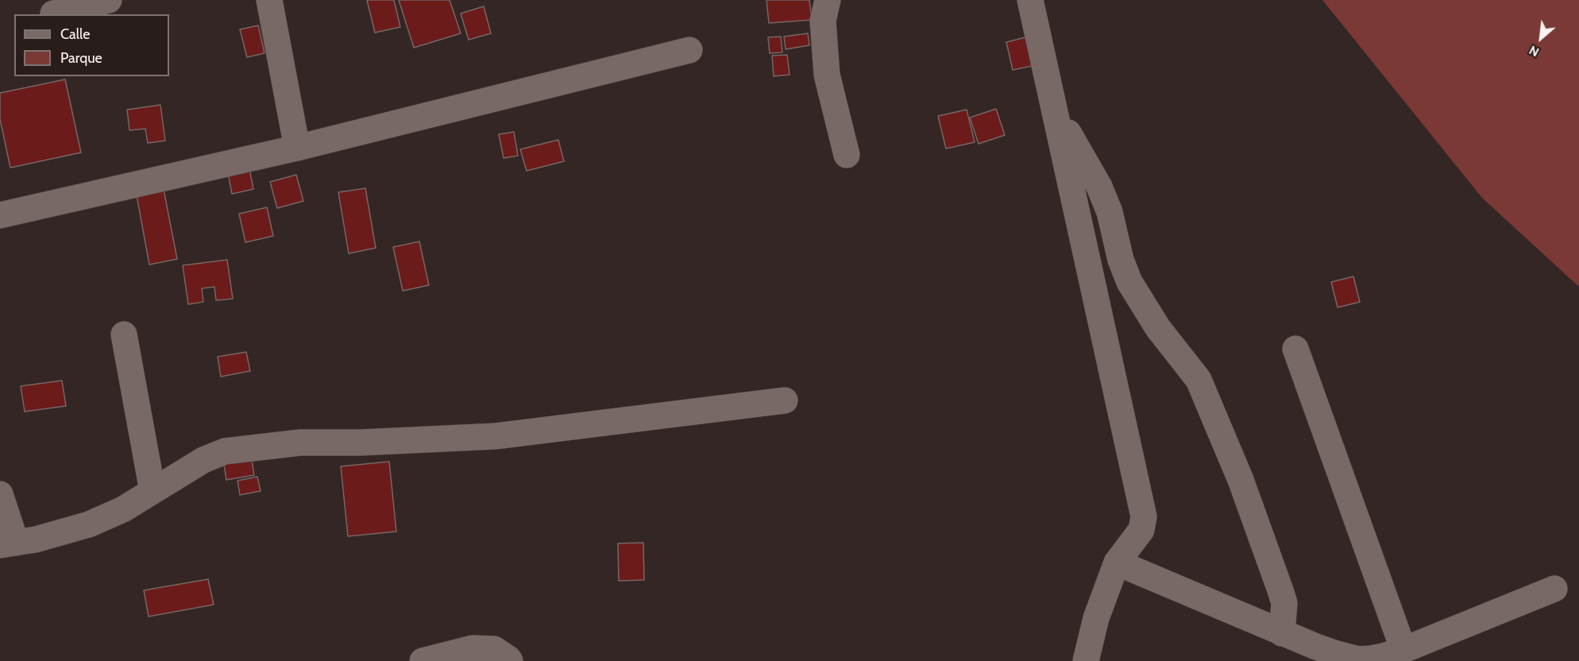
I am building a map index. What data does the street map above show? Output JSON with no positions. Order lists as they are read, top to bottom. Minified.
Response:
{"legend":["Calle","Parque"],"north":"bottom left"}
